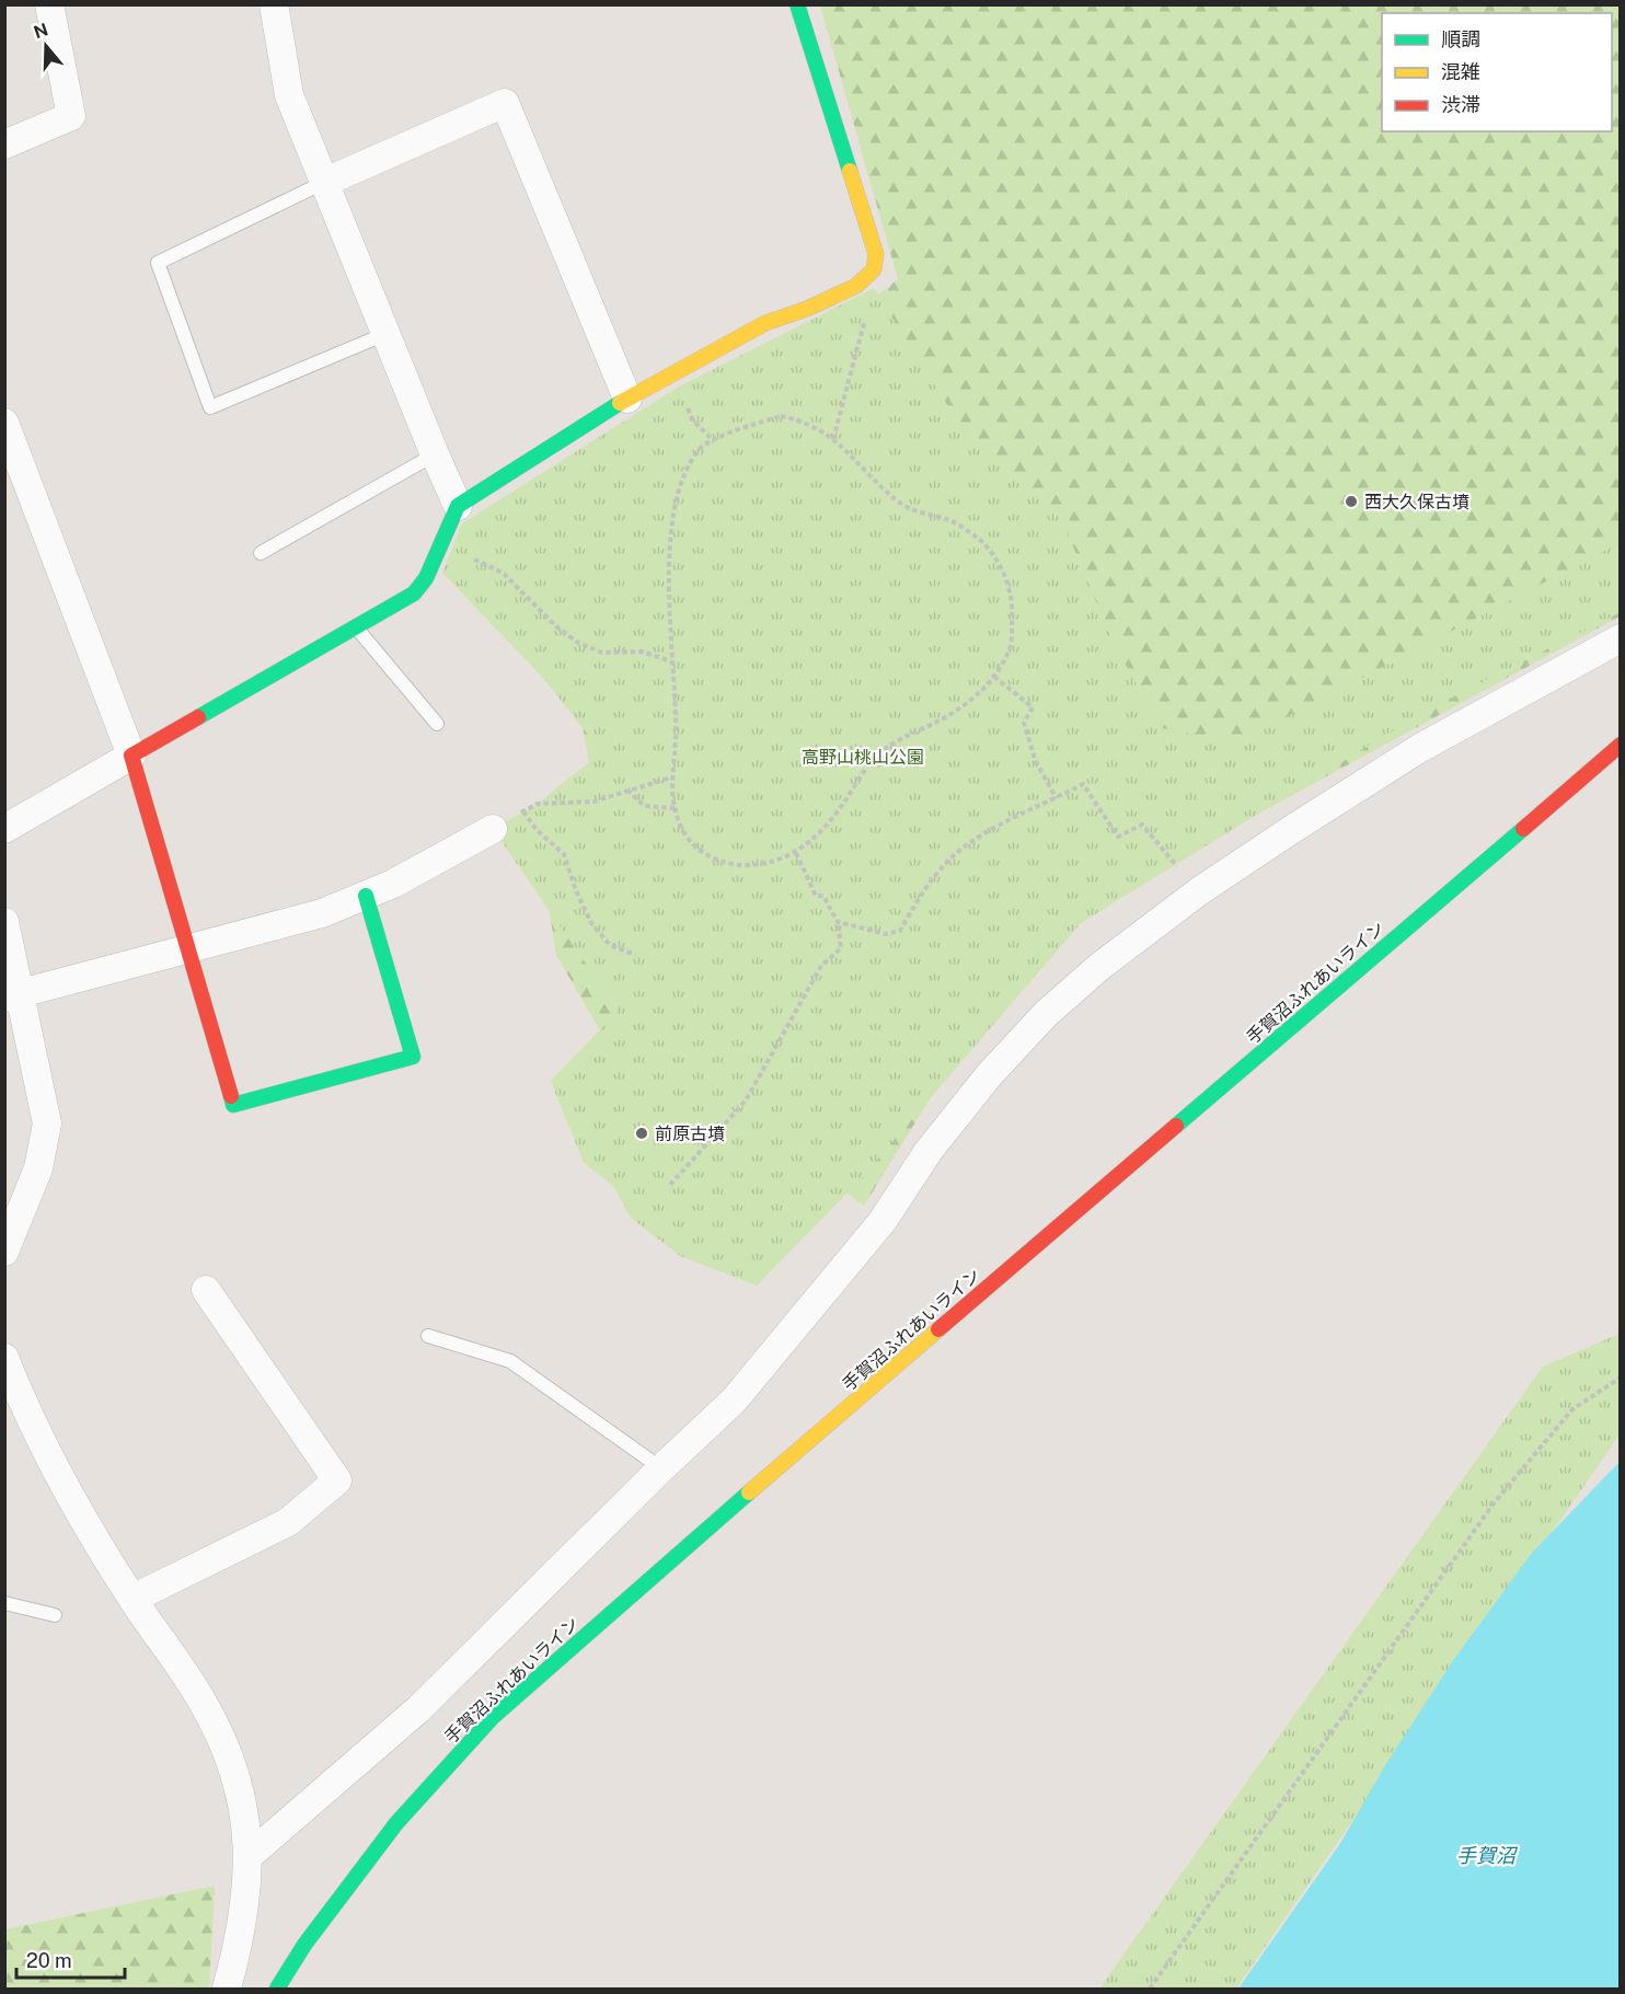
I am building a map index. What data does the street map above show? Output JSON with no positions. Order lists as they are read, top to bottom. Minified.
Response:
{"streets":{"street":["手賀沼ふれあいライン"]},"water":["手賀沼"],"parks":["高野山桃山公園"],"places":["西大久保古墳","前原古墳"],"legend":["順調","混雑","渋滞"],"scale_bar":"20 m","north":"top"}
